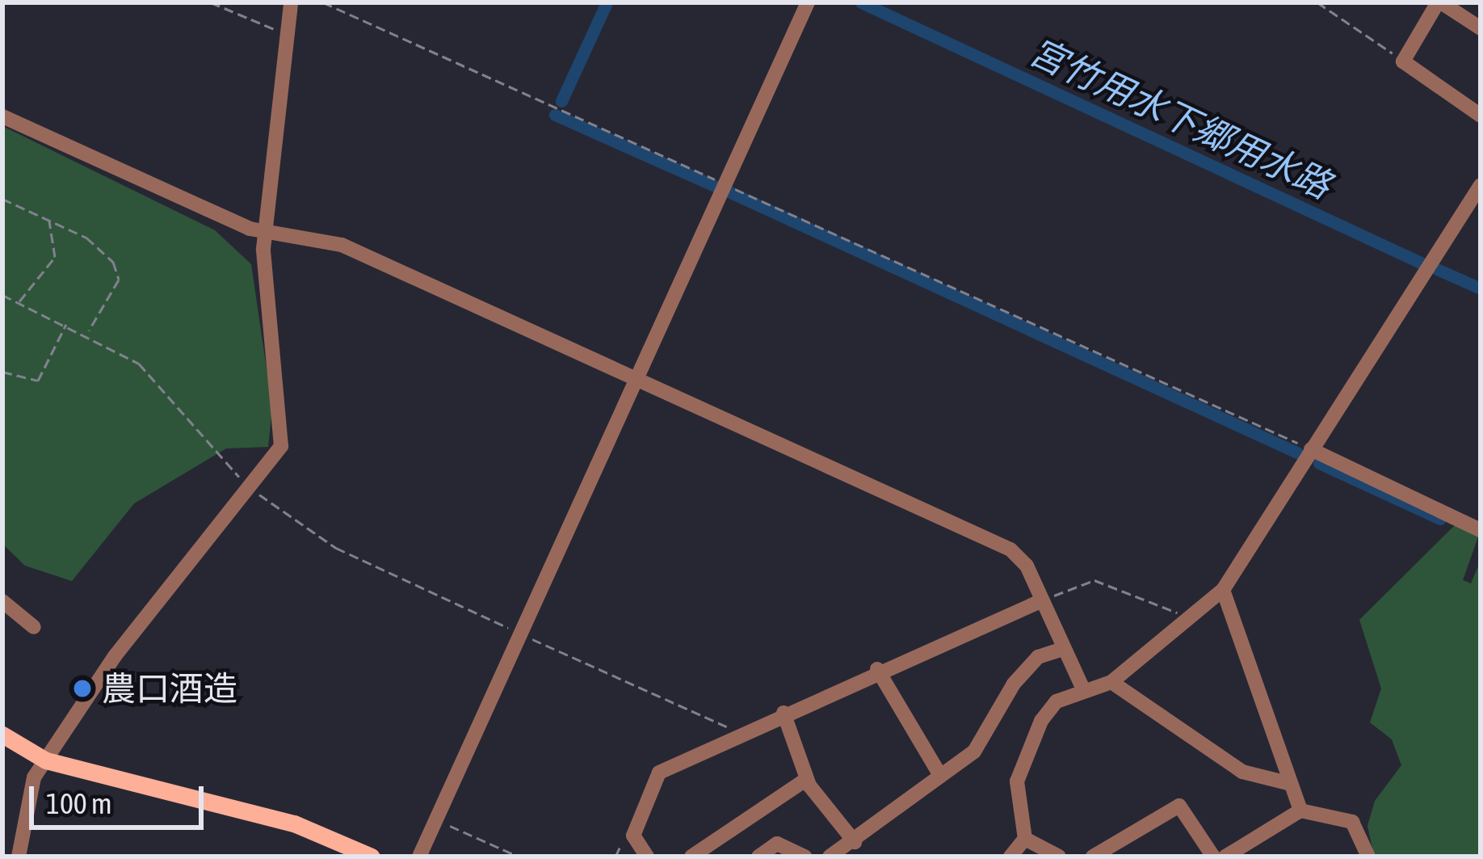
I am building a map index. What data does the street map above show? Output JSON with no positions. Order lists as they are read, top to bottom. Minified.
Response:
{"water":["宮竹用水下郷用水路"],"places":["農口酒造"],"scale_bar":"100 m"}
